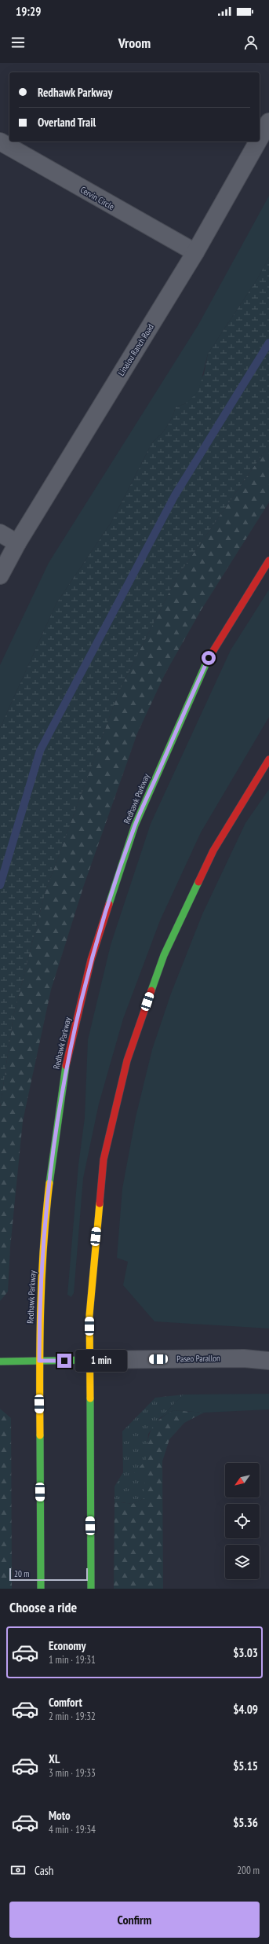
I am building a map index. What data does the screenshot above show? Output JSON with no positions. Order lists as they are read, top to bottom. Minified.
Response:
{"streets":{"main road":["Redhawk Parkway"],"street":["Cervin Circle","Linalou Ranch Road","Paseo Parallon"]},"crossings":[["Cervin Circle","Linalou Ranch Road"]],"scale_bar":"20 m","north":"bottom left","page":{"status":"19:29","header":"Vroom","banner":["Redhawk Parkway","Overland Trail"],"bubble":"1 min","scale":"20 m","heading":"Choose a ride","list":[{"name":"Economy","note":"1 min · 19:31","value":"$3.03"},{"name":"Comfort","note":"2 min · 19:32","value":"$4.09"},{"name":"XL","note":"3 min · 19:33","value":"$5.15"},{"name":"Moto","note":"4 min · 19:34","value":"$5.36"}],"pay":["Cash","200 m"],"buttons":"Confirm"}}
